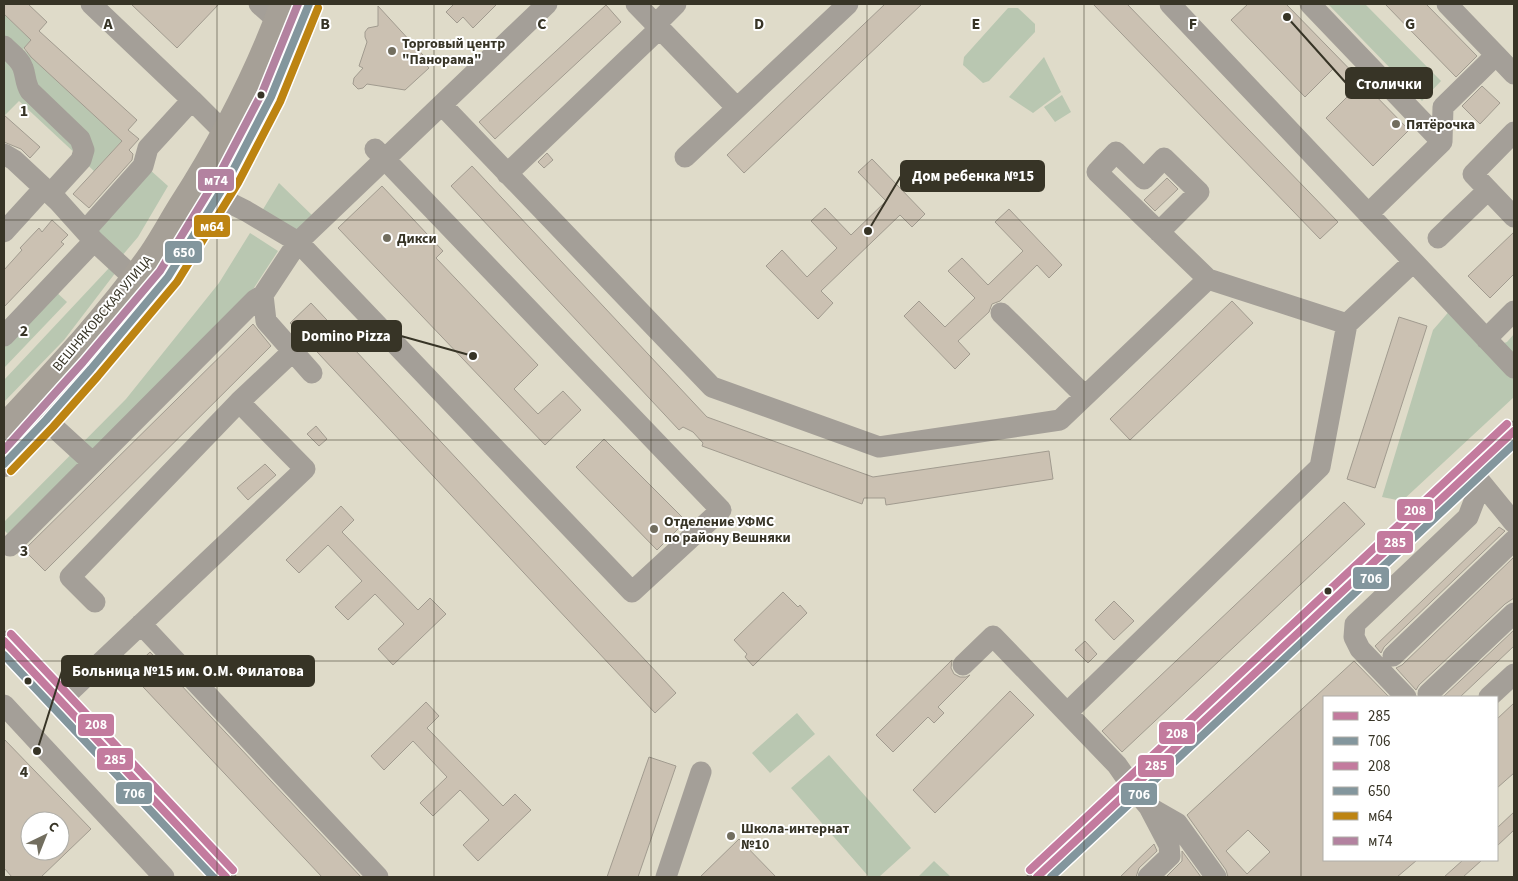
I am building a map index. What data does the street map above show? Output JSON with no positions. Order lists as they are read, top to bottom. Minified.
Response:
{"streets":{"main road":["ВЕШНЯКОВСКАЯ УЛИЦА"]},"places":["Столички","Торговый центр \"Панорама\"","Пятёрочка","Дом ребенка №15","Дикси","Domino Pizza","Отделение УФМС по району Вешняки","Больница №15 им. О.М. Филатова","Школа-интернат №10"],"lines":["transit line 650","transit line м74","transit line м64","transit line 208","transit line 285","transit line 706"],"legend":["285","706","208","650","м64","м74"],"north":"top right","grid":{"columns":["A","B","C","D","E","F","G"],"rows":["1","2","3","4"]}}
